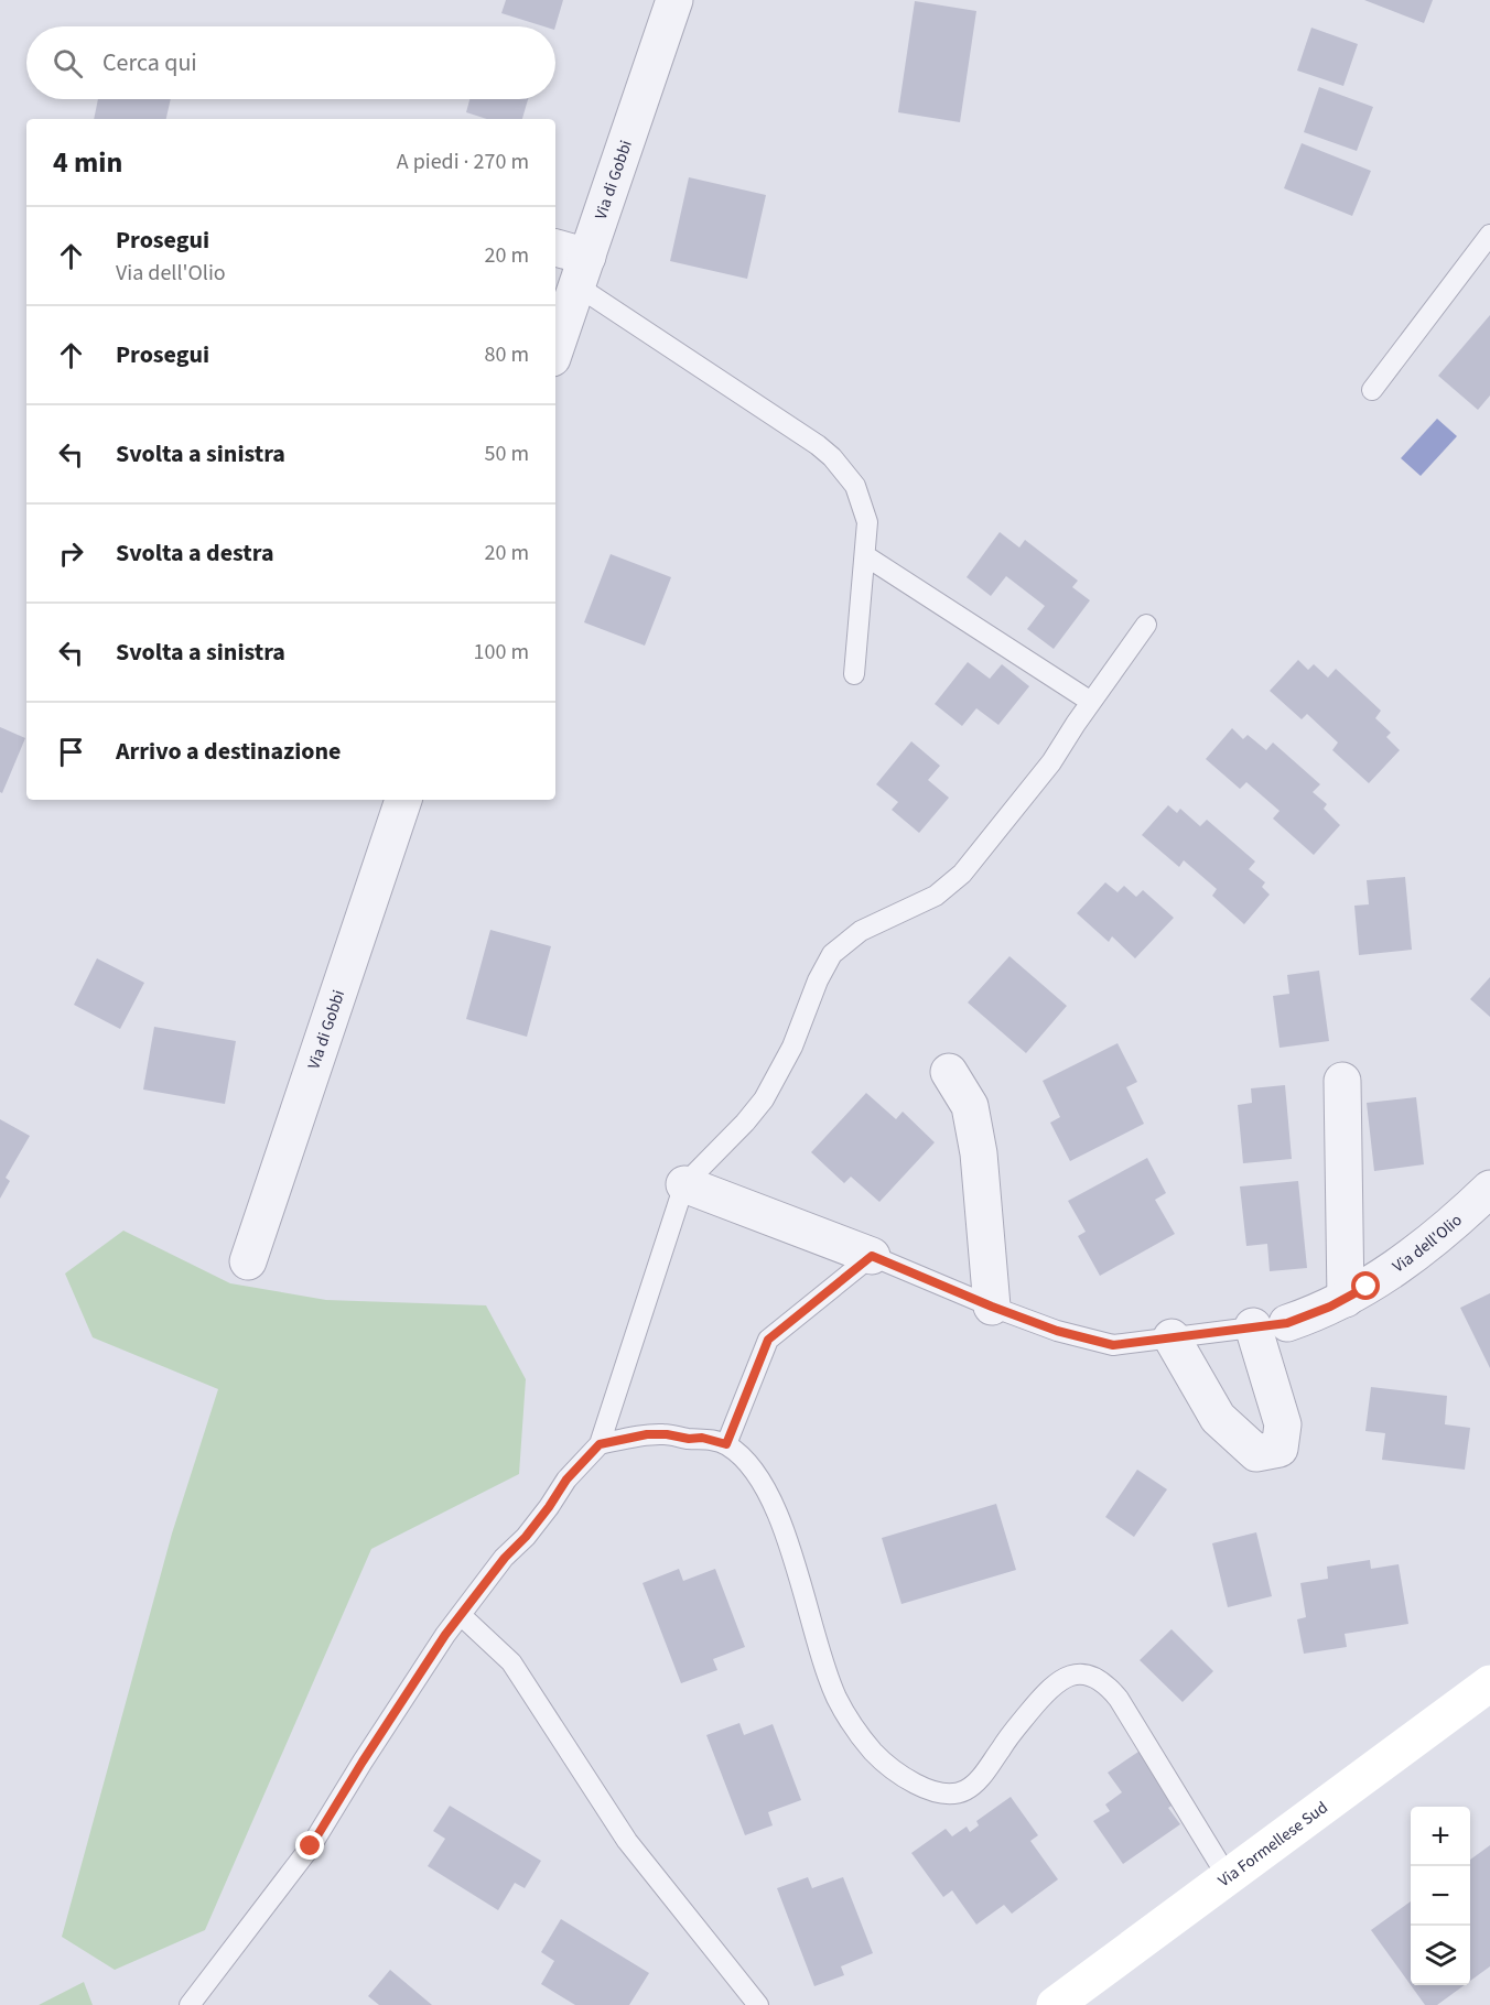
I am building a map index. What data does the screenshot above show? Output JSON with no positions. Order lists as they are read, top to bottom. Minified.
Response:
{"streets":{"street":["Via di Gobbi","Via dell'Olio","Via Formellese Sud"]},"page":{"search":"Cerca qui","heading":["4 min","A piedi · 270 m"],"list":[["Prosegui","Via dell'Olio","20 m"],["Prosegui","80 m"],["Svolta a sinistra","50 m"],["Svolta a destra","20 m"],["Svolta a sinistra","100 m"],"Arrivo a destinazione"],"map_buttons":["+","−"]}}
